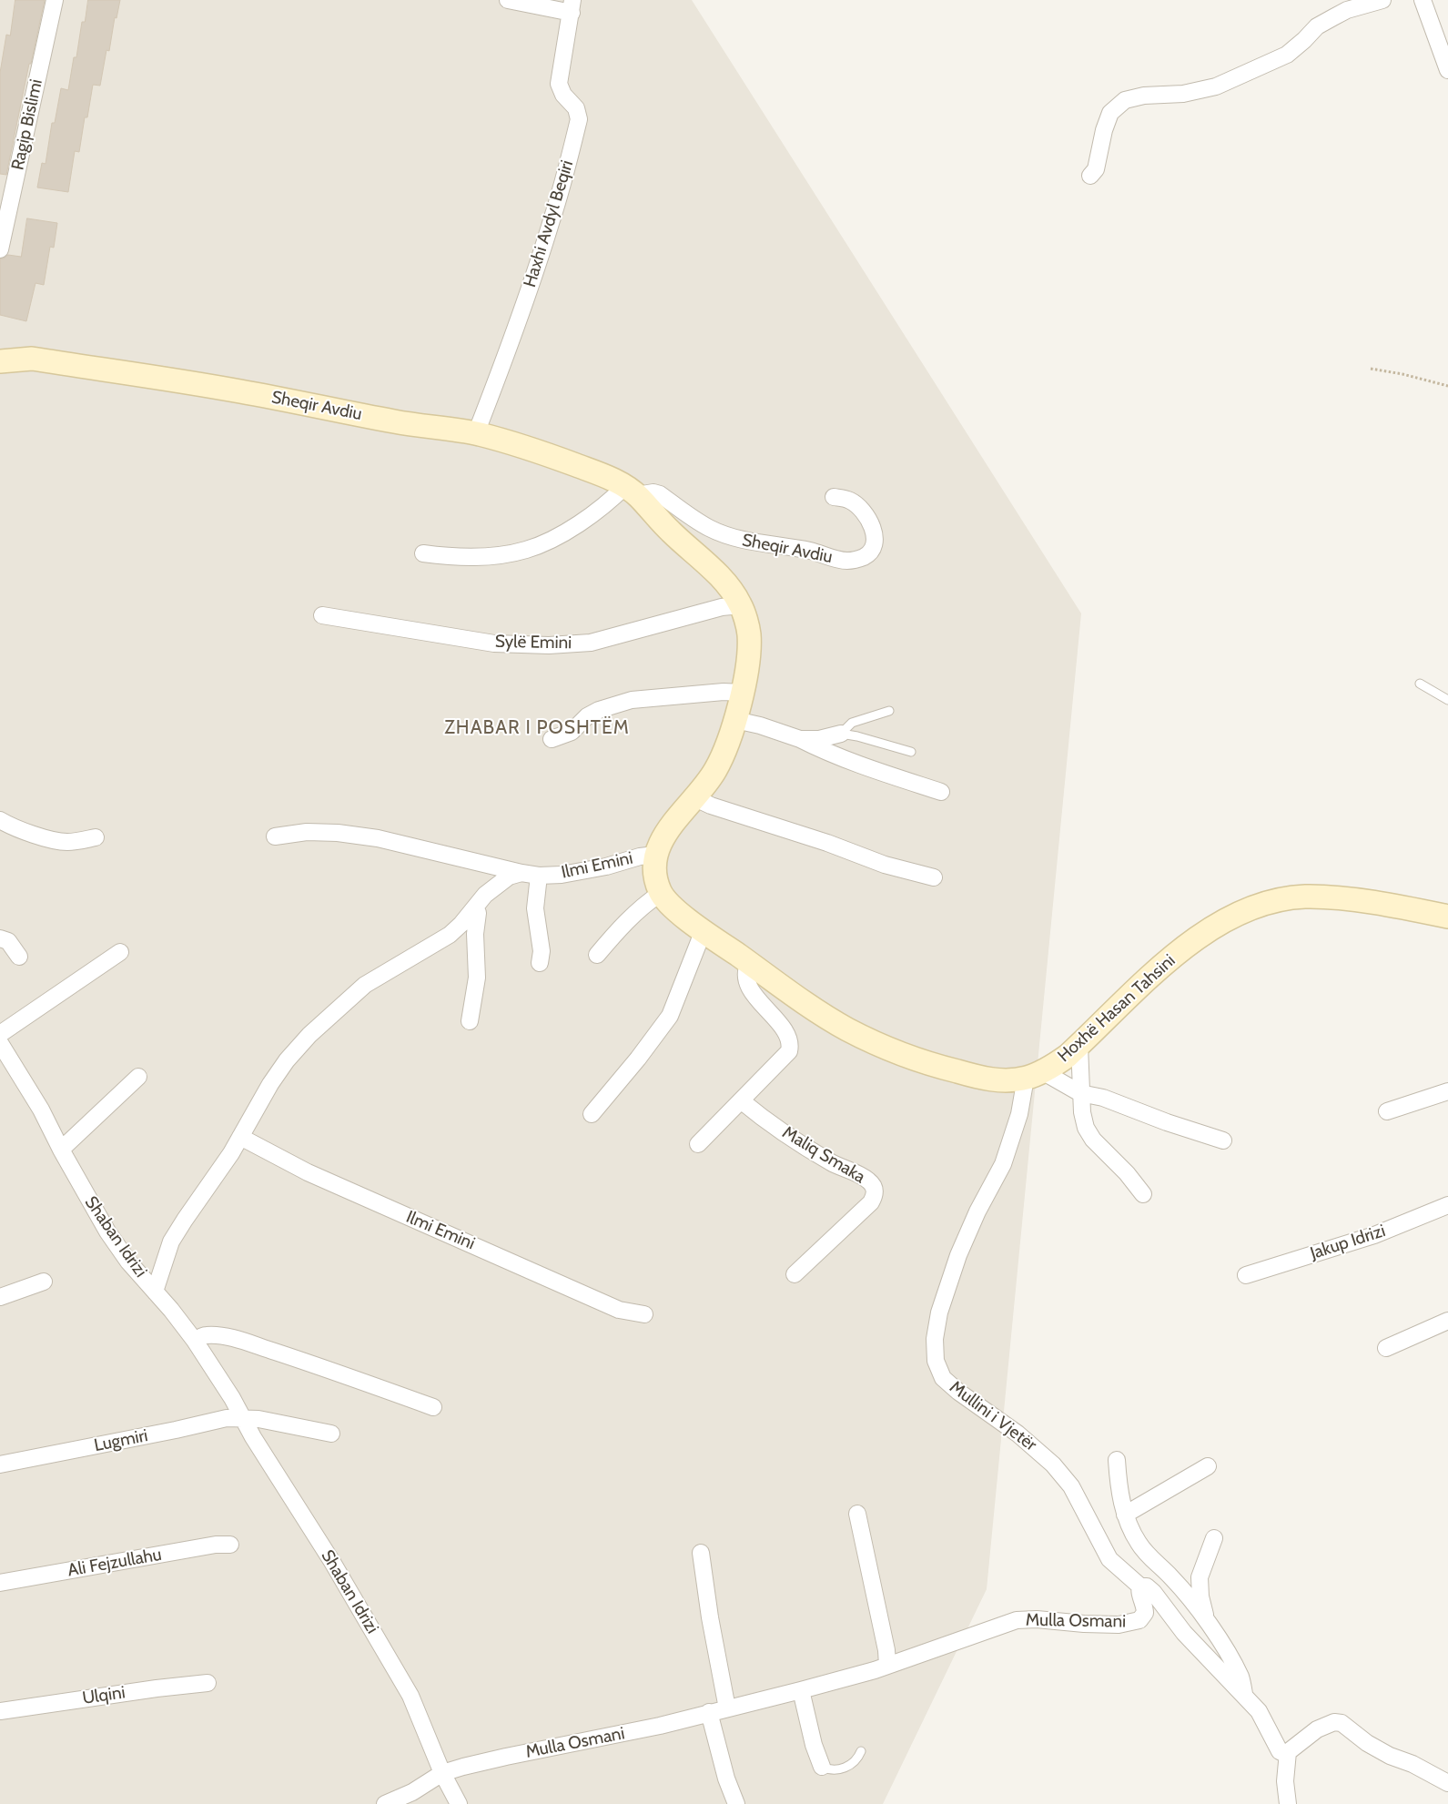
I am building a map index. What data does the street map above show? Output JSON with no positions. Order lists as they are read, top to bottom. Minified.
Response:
{"streets":{"street":["Ragip Bislimi","Haxhi Avdyl Beqiri","Sheqir Avdiu","Sylë Emini","Ilmi Emini","Hoxhë Hasan Tahsini","Maliq Smaka","Shaban Idrizi","Jakup Idrizi","Mullini i Vjetër","Lugmiri","Ali Fejzullahu","Mulla Osmani","Ulqini"]},"crossings":[["Haxhi Avdyl Beqiri","Sheqir Avdiu"],["Sheqir Avdiu","Sylë Emini"],["Sheqir Avdiu","Ilmi Emini"],["Ilmi Emini","Shaban Idrizi"],["Hoxhë Hasan Tahsini","Mullini i Vjetër"],["Shaban Idrizi","Lugmiri"],["Shaban Idrizi","Mulla Osmani"],["Mullini i Vjetër","Mulla Osmani"]],"districts":["ZHABAR I POSHTËM"]}
